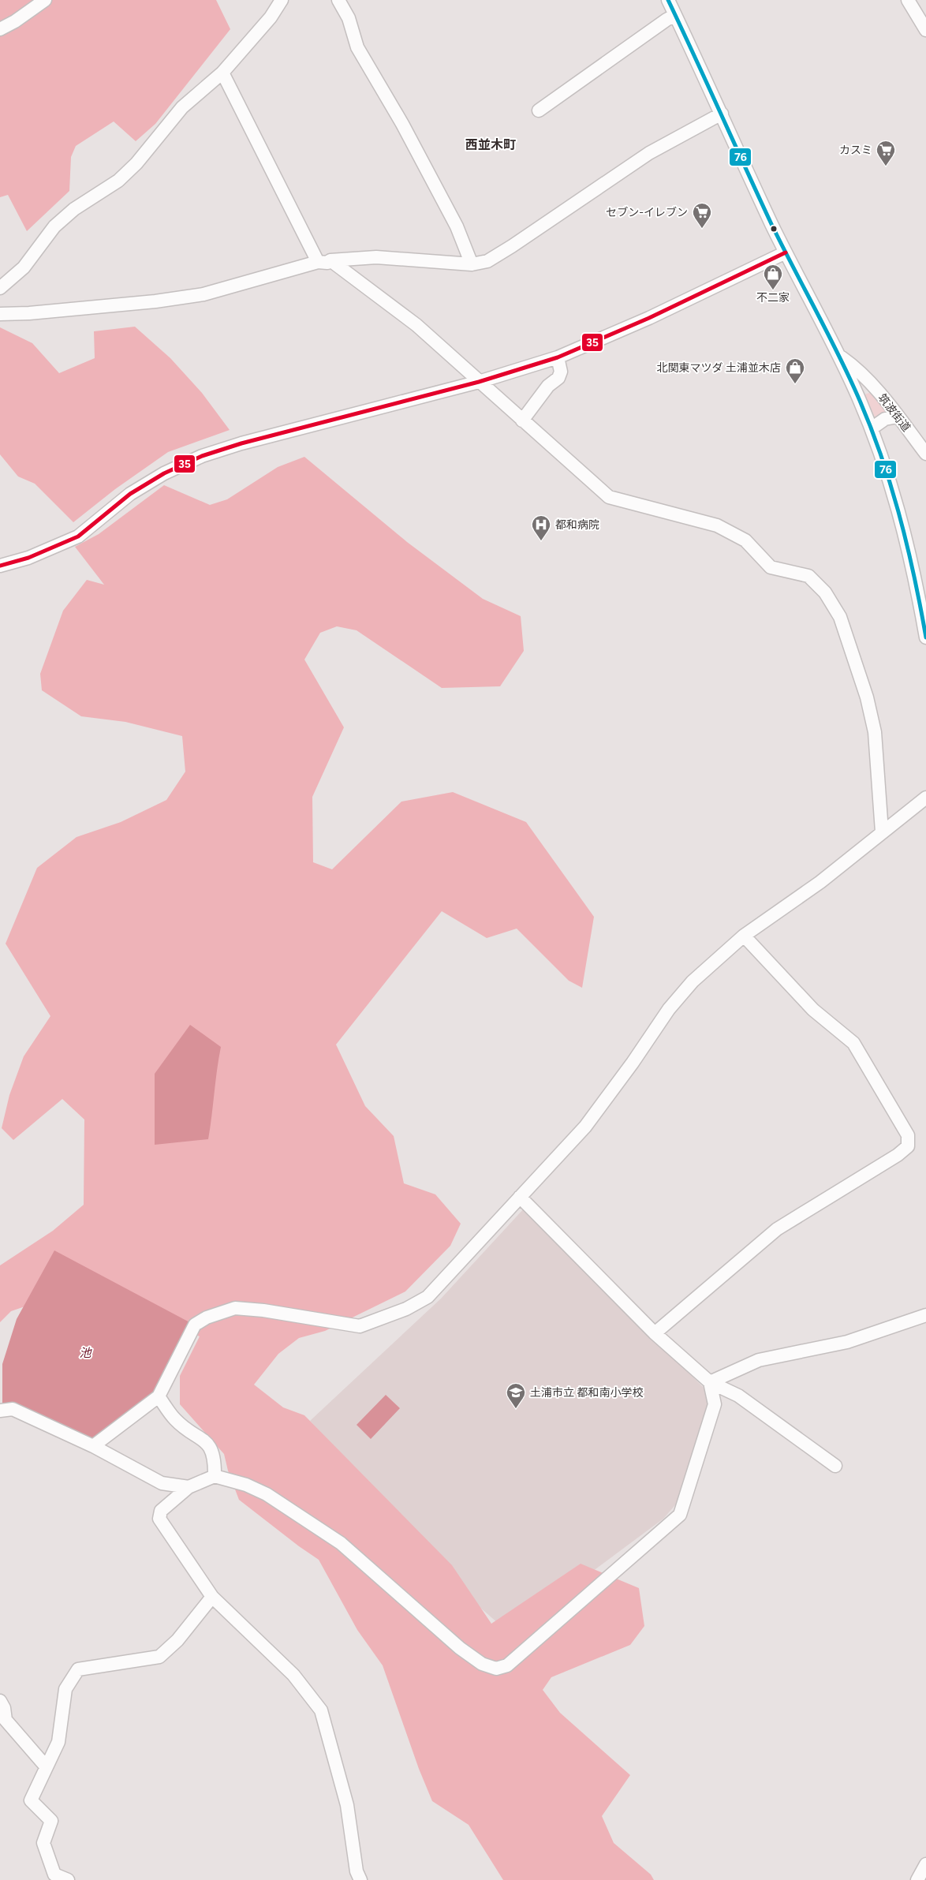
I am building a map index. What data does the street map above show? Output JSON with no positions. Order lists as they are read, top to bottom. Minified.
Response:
{"streets":{"street":["筑波街道"]},"districts":["西並木町"],"water":["池"],"places":{"supermarket":["カスミ","セブン-イレブン"],"shop":["不二家","北関東マツダ 土浦並木店"],"hospital":["都和病院"],"school or university":["土浦市立 都和南小学校"]},"lines":["transit line 76","transit line 35"]}
